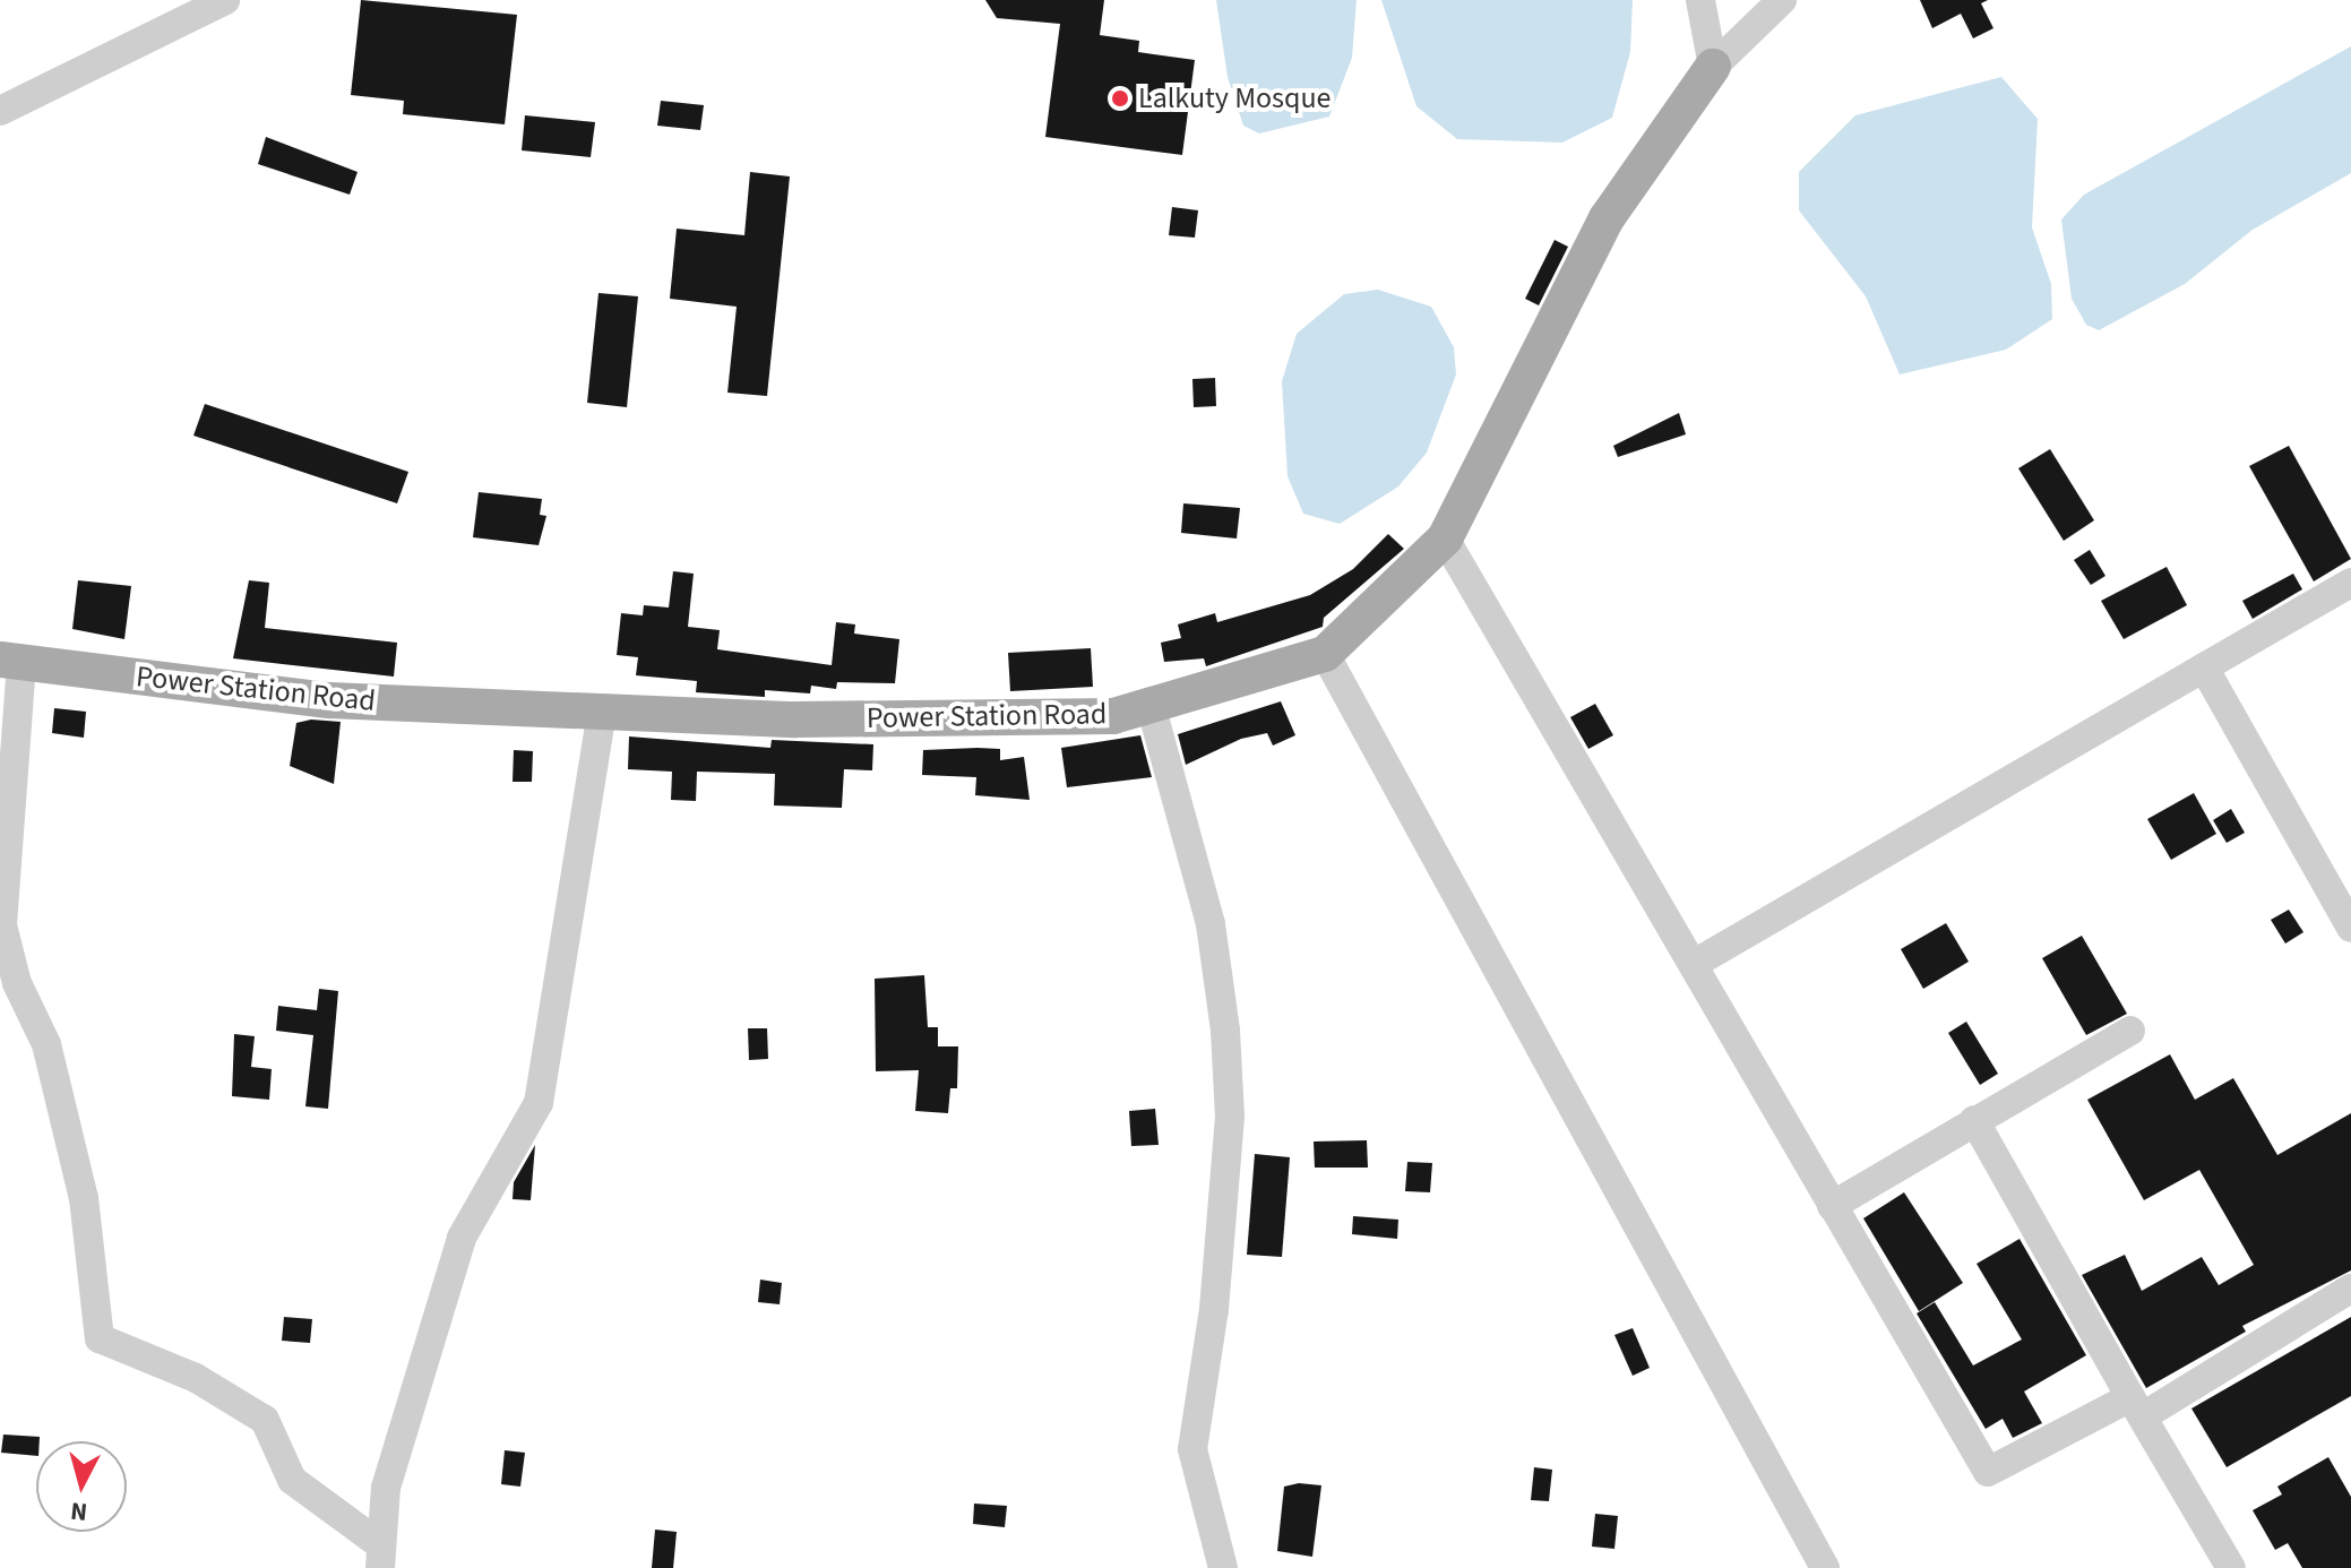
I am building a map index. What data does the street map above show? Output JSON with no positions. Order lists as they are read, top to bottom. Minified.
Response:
{"streets":{"main road":["Power Station Road"]},"places":["Lalkuty Mosque"],"north":"bottom"}
